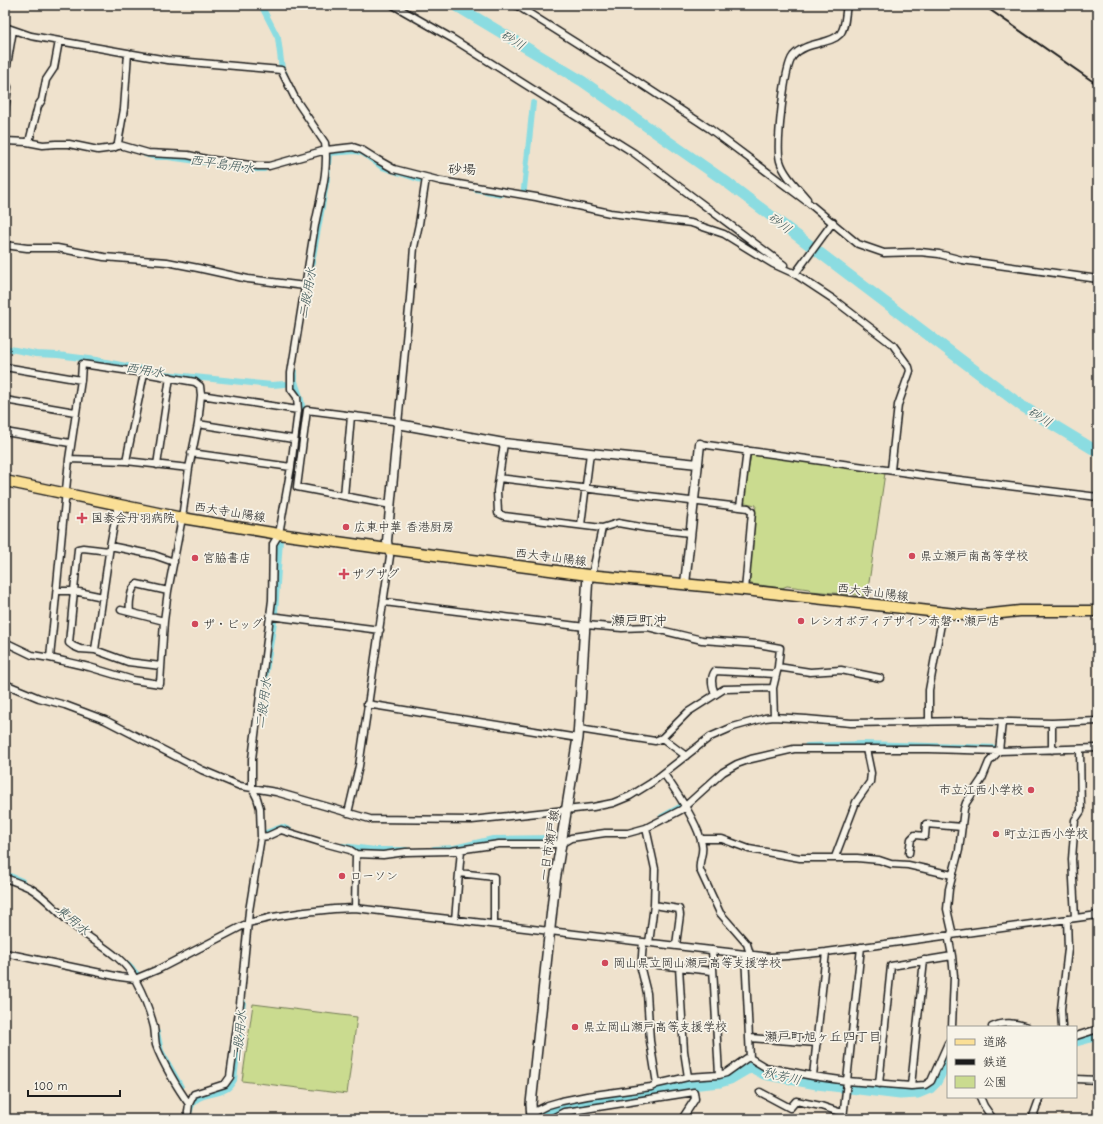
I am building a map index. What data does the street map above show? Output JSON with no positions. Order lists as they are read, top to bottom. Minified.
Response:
{"streets":{"main road":["西大寺山陽線","一日市瀬戸線"]},"crossings":[["西大寺山陽線","一日市瀬戸線"]],"districts":["砂場","瀬戸町沖","瀬戸町旭ヶ丘四丁目"],"water":["砂川","西平島用水","二股用水","西用水","東用水","秋芳川"],"places":{"health":["国泰会丹羽病院","ザグザグ"],"other":["広東中華 香港厨房","県立瀬戸南高等学校","宮脇書店","レシオボディデザイン赤磐・瀬戸店","ザ・ビッグ","市立江西小学校","町立江西小学校","ローソン","岡山県立岡山瀬戸高等支援学校","県立岡山瀬戸高等支援学校"]},"legend":["道路","鉄道","公園"],"scale_bar":"100 m"}
